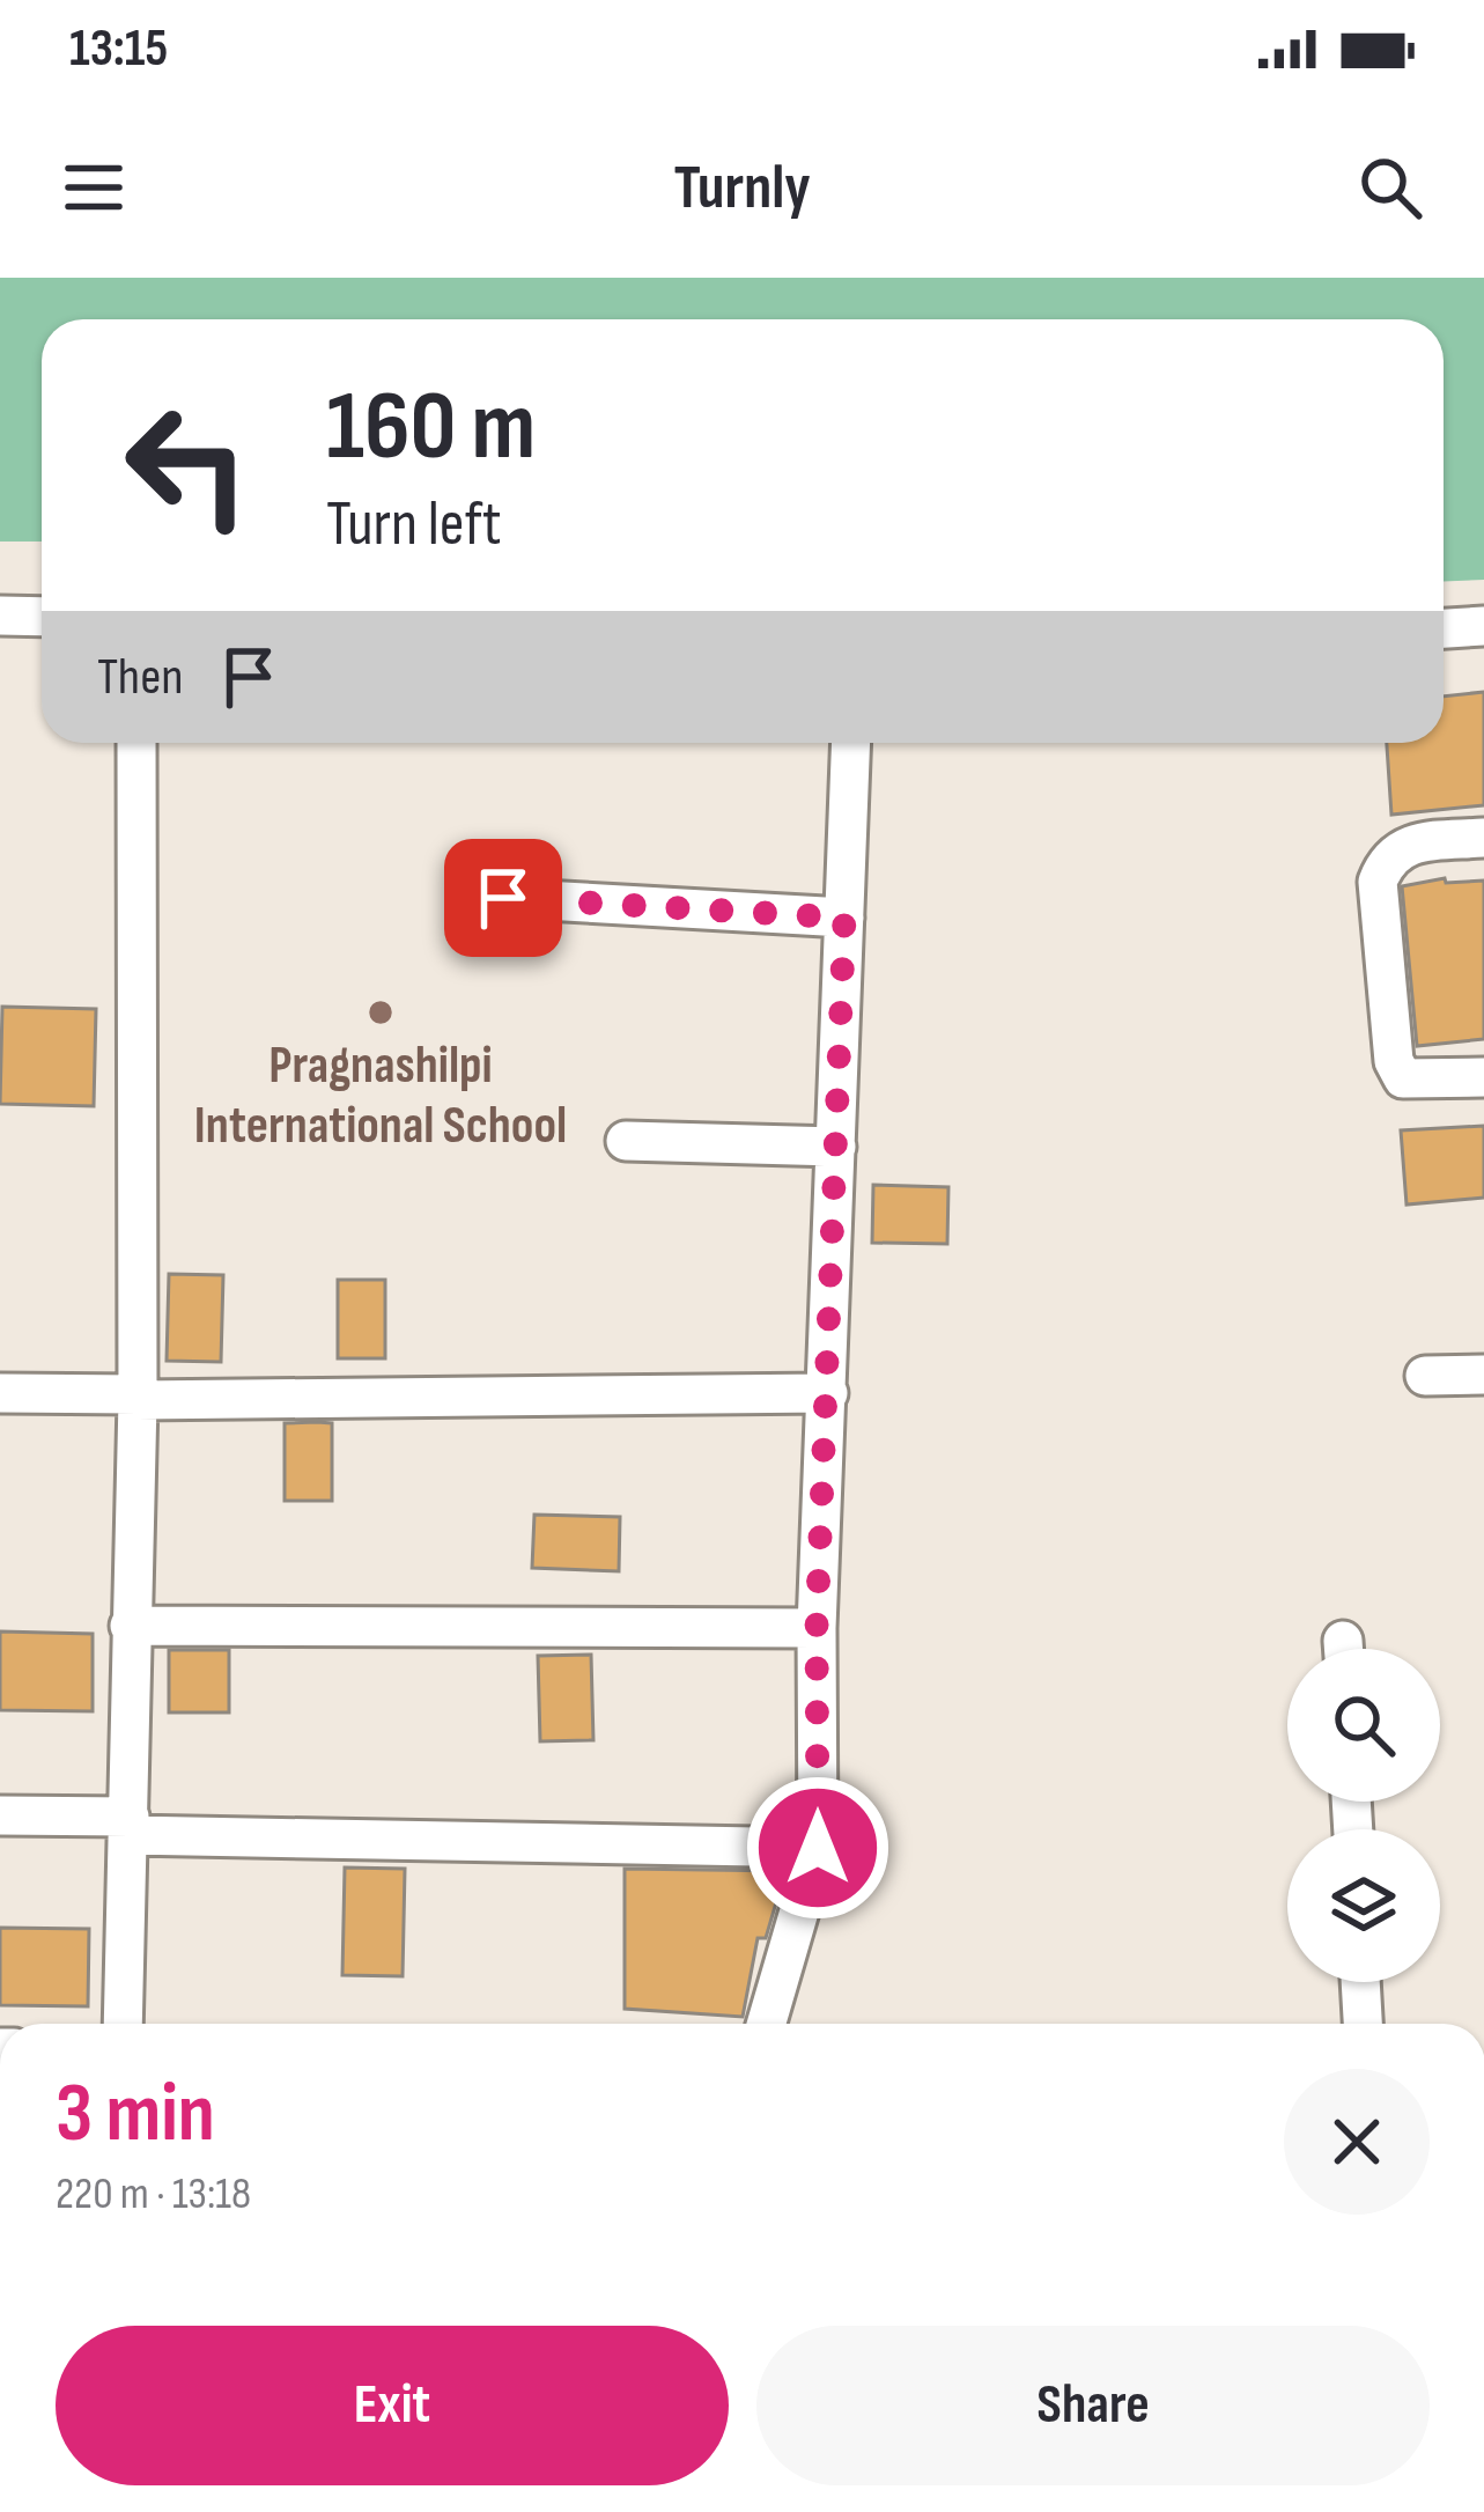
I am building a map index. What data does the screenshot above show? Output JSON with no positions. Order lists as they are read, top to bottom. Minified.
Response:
{"places":["Pragnashilpi International School"],"page":{"status":"13:15","header":"Turnly","turn":["160 m","Turn left"],"then":"Then","heading":["3 min","220 m · 13:18"],"buttons":["Exit","Share"]}}
